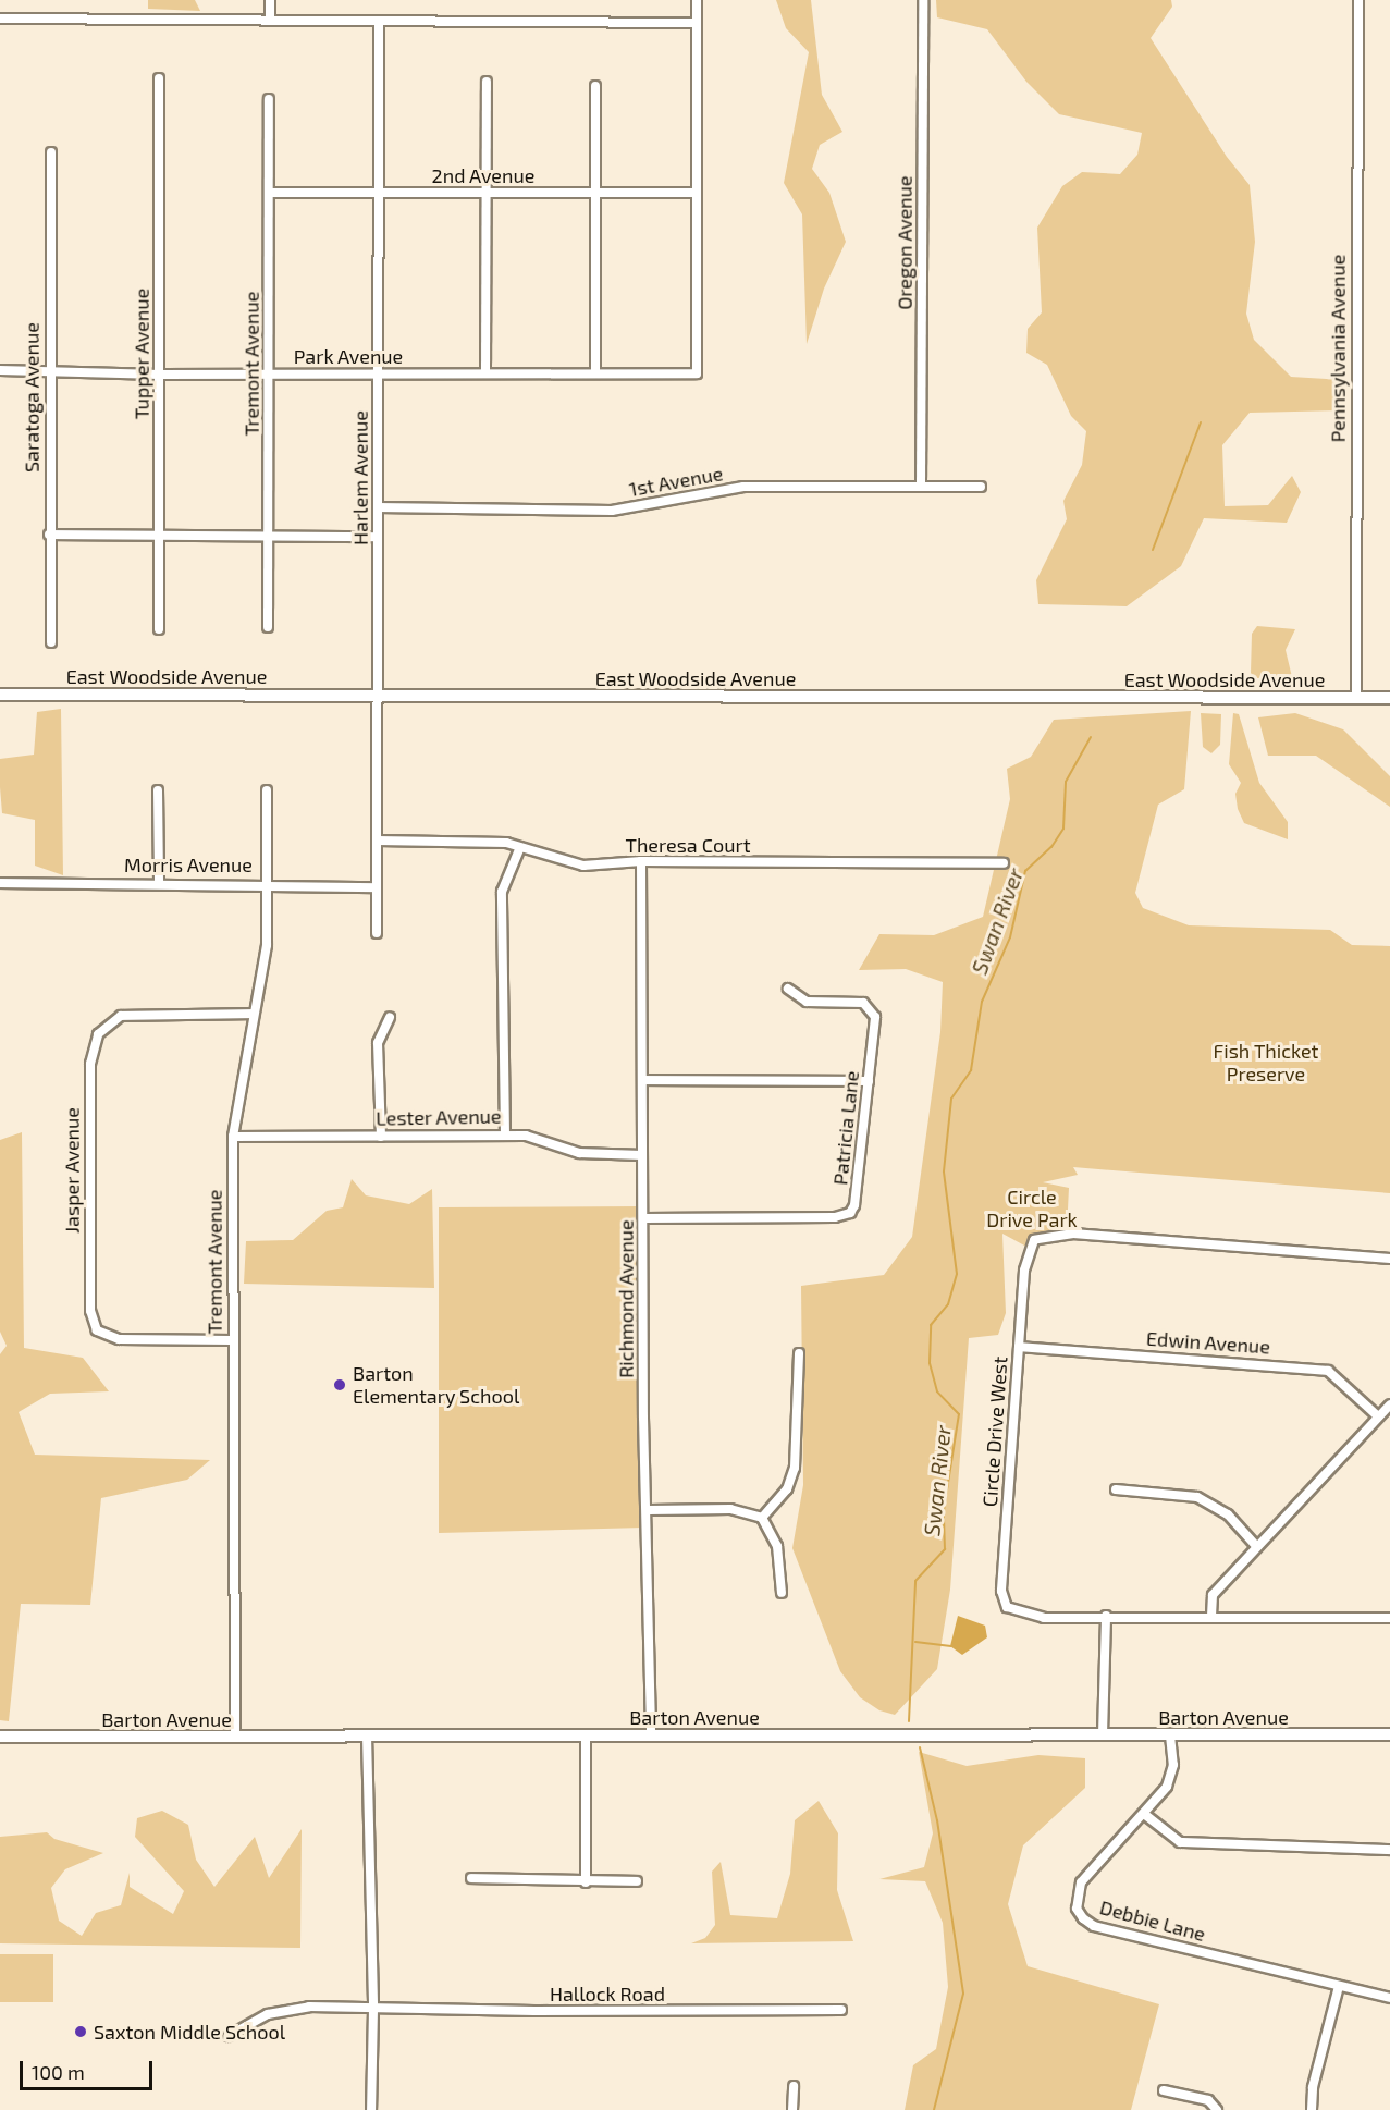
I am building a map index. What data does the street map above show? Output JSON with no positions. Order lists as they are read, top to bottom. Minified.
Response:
{"streets":{"street":["2nd Avenue","Oregon Avenue","Pennsylvania Avenue","Tupper Avenue","Park Avenue","Tremont Avenue","Saratoga Avenue","Harlem Avenue","1st Avenue","East Woodside Avenue","Theresa Court","Morris Avenue","Lester Avenue","Patricia Lane","Jasper Avenue","Richmond Avenue","Edwin Avenue","Circle Drive West","Barton Avenue","Debbie Lane","Hallock Road"]},"crossings":[["2nd Avenue","Park Avenue"],["2nd Avenue","Tremont Avenue"],["2nd Avenue","Harlem Avenue"],["Oregon Avenue","1st Avenue"],["Pennsylvania Avenue","East Woodside Avenue"],["Tupper Avenue","Park Avenue"],["Park Avenue","Tremont Avenue"],["Park Avenue","Saratoga Avenue"],["Park Avenue","Harlem Avenue"],["Tremont Avenue","Morris Avenue"],["Tremont Avenue","Lester Avenue"],["Tremont Avenue","Jasper Avenue"],["Tremont Avenue","Barton Avenue"],["Harlem Avenue","1st Avenue"],["Harlem Avenue","East Woodside Avenue"],["Harlem Avenue","Theresa Court"],["Harlem Avenue","Morris Avenue"],["Theresa Court","Richmond Avenue"],["Lester Avenue","Richmond Avenue"],["Patricia Lane","Richmond Avenue"],["Richmond Avenue","Barton Avenue"],["Edwin Avenue","Circle Drive West"],["Barton Avenue","Debbie Lane"]],"water":["Swan River"],"parks":["Fish Thicket Preserve","Circle Drive Park"],"places":["Barton Elementary School","Saxton Middle School"],"scale_bar":"100 m"}
